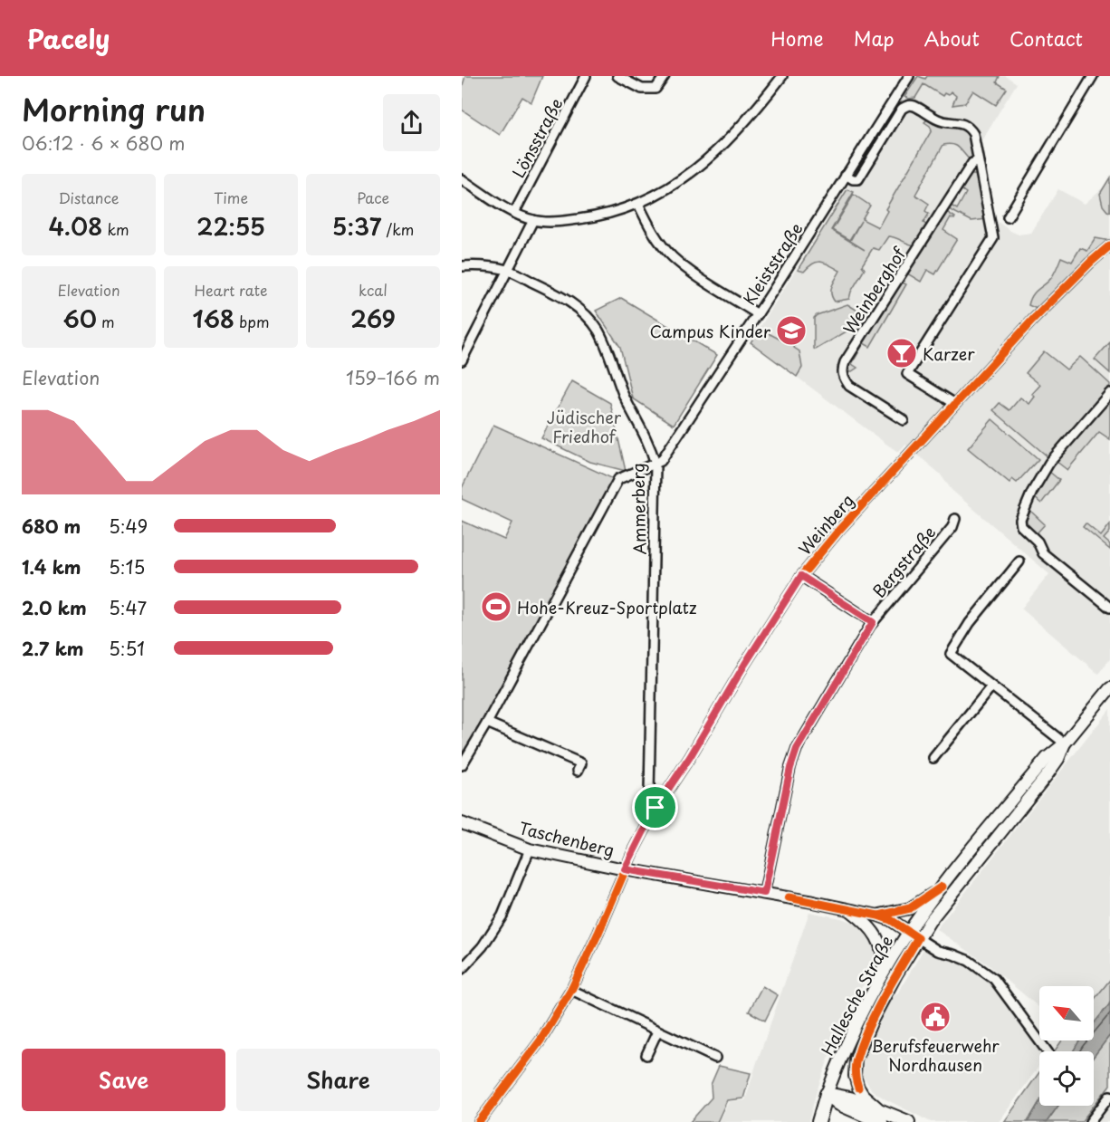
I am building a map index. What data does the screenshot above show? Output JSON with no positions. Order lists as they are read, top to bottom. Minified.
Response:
{"streets":{"main road":["Taschenberg","Hallesche Straße"],"street":["Lönsstraße","Kleiststraße","Weinberghof","Ammerberg","Weinberg","Bergstraße"]},"crossings":[["Kleiststraße","Ammerberg"],["Ammerberg","Weinberg"],["Weinberg","Bergstraße"],["Weinberg","Taschenberg"],["Bergstraße","Taschenberg"],["Taschenberg","Hallesche Straße"]],"parks":["Jüdischer Friedhof"],"places":{"school or university":["Campus Kinder"],"bar":["Karzer"],"sports":["Hohe-Kreuz-Sportplatz"],"public building":["Berufsfeuerwehr Nordhausen"]},"north":"top left","page":{"header":"Pacely","nav":["Home","Map","About","Contact"],"heading":["Morning run","06:12 · 6 × 680 m"],"stats":[["Distance","4.08 km"],["Time","22:55"],["Pace","5:37 /km"],["Elevation","60 m"],["Heart rate","168 bpm"],["kcal","269"]],"chart":["Elevation","159–166 m"],"list":[{"name":"680 m","note":"5:49"},{"name":"1.4 km","note":"5:15"},{"name":"2.0 km","note":"5:47"},{"name":"2.7 km","note":"5:51"}],"buttons":["Save","Share"]}}
